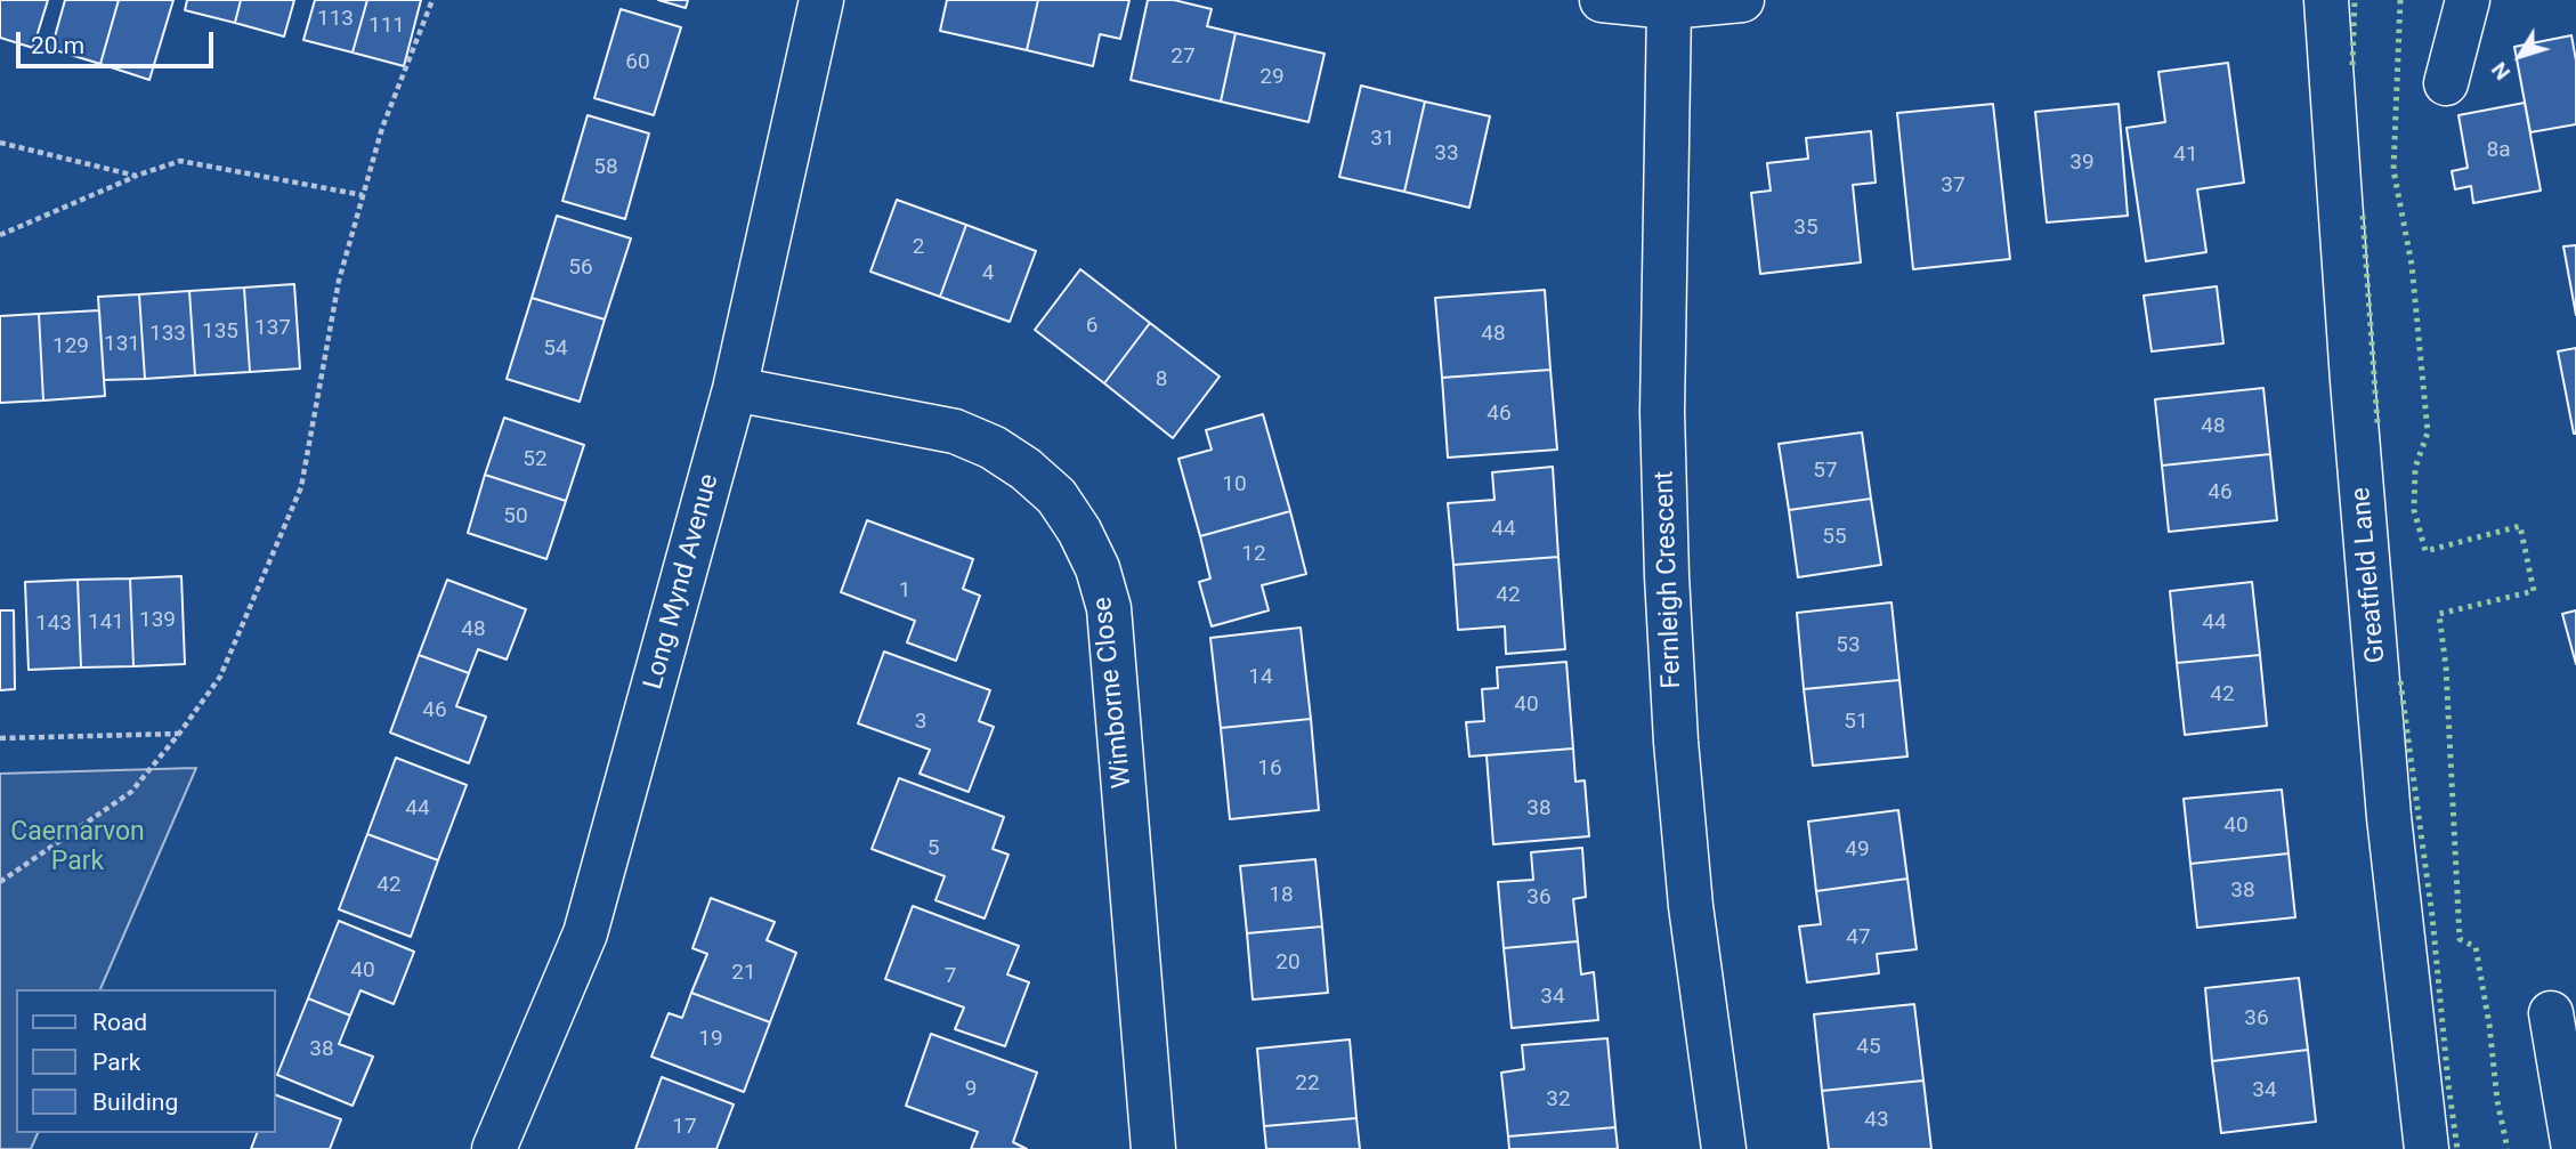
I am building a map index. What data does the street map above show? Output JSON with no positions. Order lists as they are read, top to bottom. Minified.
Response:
{"streets":{"street":["Greatfield Lane","Fernleigh Crescent","Long Mynd Avenue","Wimborne Close"]},"crossings":[["Long Mynd Avenue","Wimborne Close"]],"parks":["Caernarvon Park"],"house_numbers":["113","111","27","60","29","31","8a","33","41","39","58","37","35","2","56","4","6","137","135","133","48","131","129","54","8","46","48","52","57","10","46","50","44","55","12","1","42","139","141","44","143","48","53","14","42","40","46","3","51","16","44","38","40","5","49","42","38","18","36","47","20","40","21","7","34","36","19","45","38","22","9","34","32","43","17"],"legend":["Road","Park","Building"],"scale_bar":"20 m","north":"bottom left"}
